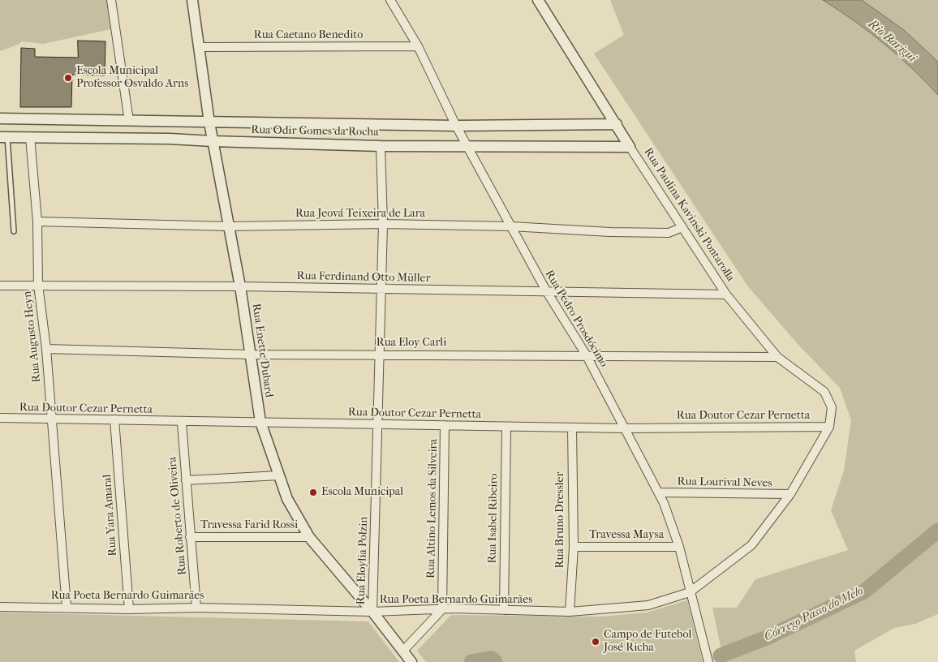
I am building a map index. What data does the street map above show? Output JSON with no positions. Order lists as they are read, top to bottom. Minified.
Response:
{"streets":{"street":["Rua Caetano Benedito","Rua Odir Gomes da Rocha","Rua Jeová Teixeira de Lara","Rua Paulina Kavinski Pontarolla","Rua Ferdinand Otto Müller","Rua Pedro Prosdócimo","Rua Augusto Heyn","Rua Eloy Carli","Rua Enette Dubard","Rua Doutor Cezar Pernetta","Rua Lourival Neves","Rua Altino Lemos da Silveira","Rua Yara Amaral","Rua Roberto de Oliveira","Rua Isabel Ribeiro","Rua Bruno Dressler","Travessa Farid Rossi","Travessa Maysa","Rua Eloylia Polzin","Rua Poeta Bernardo Guimarães"]},"crossings":[["Rua Caetano Benedito","Rua Pedro Prosdócimo"],["Rua Caetano Benedito","Rua Enette Dubard"],["Rua Odir Gomes da Rocha","Rua Paulina Kavinski Pontarolla"],["Rua Odir Gomes da Rocha","Rua Pedro Prosdócimo"],["Rua Odir Gomes da Rocha","Rua Augusto Heyn"],["Rua Odir Gomes da Rocha","Rua Enette Dubard"],["Rua Odir Gomes da Rocha","Rua Eloylia Polzin"],["Rua Jeová Teixeira de Lara","Rua Paulina Kavinski Pontarolla"],["Rua Jeová Teixeira de Lara","Rua Pedro Prosdócimo"],["Rua Jeová Teixeira de Lara","Rua Augusto Heyn"],["Rua Jeová Teixeira de Lara","Rua Enette Dubard"],["Rua Jeová Teixeira de Lara","Rua Eloylia Polzin"],["Rua Paulina Kavinski Pontarolla","Rua Ferdinand Otto Müller"],["Rua Paulina Kavinski Pontarolla","Rua Eloy Carli"],["Rua Paulina Kavinski Pontarolla","Rua Doutor Cezar Pernetta"],["Rua Paulina Kavinski Pontarolla","Rua Poeta Bernardo Guimarães"],["Rua Ferdinand Otto Müller","Rua Pedro Prosdócimo"],["Rua Ferdinand Otto Müller","Rua Augusto Heyn"],["Rua Ferdinand Otto Müller","Rua Enette Dubard"],["Rua Ferdinand Otto Müller","Rua Eloylia Polzin"],["Rua Pedro Prosdócimo","Rua Eloy Carli"],["Rua Pedro Prosdócimo","Rua Doutor Cezar Pernetta"],["Rua Pedro Prosdócimo","Rua Lourival Neves"],["Rua Pedro Prosdócimo","Travessa Maysa"],["Rua Pedro Prosdócimo","Rua Poeta Bernardo Guimarães"],["Rua Augusto Heyn","Rua Eloy Carli"],["Rua Augusto Heyn","Rua Doutor Cezar Pernetta"],["Rua Augusto Heyn","Rua Poeta Bernardo Guimarães"],["Rua Eloy Carli","Rua Enette Dubard"],["Rua Eloy Carli","Rua Eloylia Polzin"],["Rua Enette Dubard","Rua Doutor Cezar Pernetta"],["Rua Enette Dubard","Travessa Farid Rossi"],["Rua Enette Dubard","Rua Eloylia Polzin"],["Rua Enette Dubard","Rua Poeta Bernardo Guimarães"],["Rua Doutor Cezar Pernetta","Rua Altino Lemos da Silveira"],["Rua Doutor Cezar Pernetta","Rua Yara Amaral"],["Rua Doutor Cezar Pernetta","Rua Roberto de Oliveira"],["Rua Doutor Cezar Pernetta","Rua Isabel Ribeiro"],["Rua Doutor Cezar Pernetta","Rua Bruno Dressler"],["Rua Doutor Cezar Pernetta","Rua Eloylia Polzin"],["Rua Doutor Cezar Pernetta","Rua Poeta Bernardo Guimarães"],["Rua Lourival Neves","Rua Poeta Bernardo Guimarães"],["Rua Altino Lemos da Silveira","Rua Poeta Bernardo Guimarães"],["Rua Yara Amaral","Rua Poeta Bernardo Guimarães"],["Rua Roberto de Oliveira","Travessa Farid Rossi"],["Rua Roberto de Oliveira","Rua Poeta Bernardo Guimarães"],["Rua Isabel Ribeiro","Rua Poeta Bernardo Guimarães"],["Rua Bruno Dressler","Travessa Maysa"],["Rua Bruno Dressler","Rua Poeta Bernardo Guimarães"],["Rua Eloylia Polzin","Rua Poeta Bernardo Guimarães"]],"water":["Rio Barigui","Córrego Passo do Melo"],"places":["Escola Municipal Professor Osvaldo Arns","Escola Municipal","Campo de Futebol José Richa"]}
